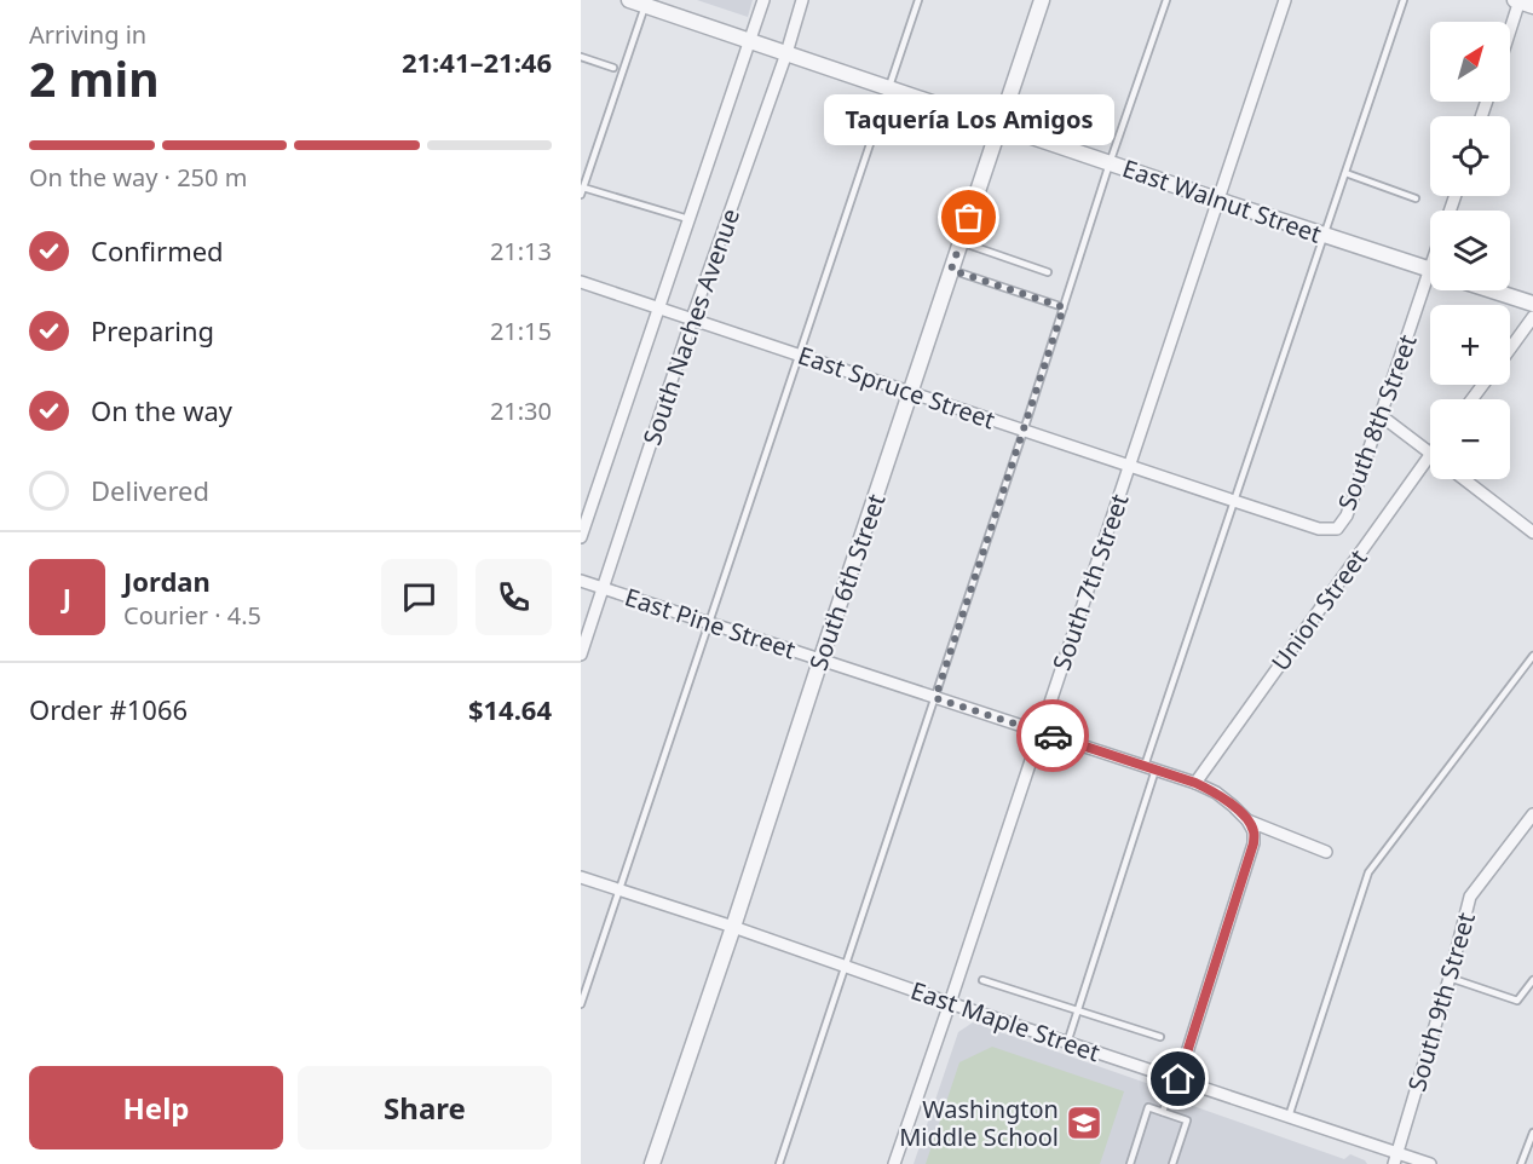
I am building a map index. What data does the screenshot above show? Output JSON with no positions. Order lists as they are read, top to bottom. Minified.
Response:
{"streets":{"street":["East Walnut Street","South Naches Avenue","East Spruce Street","South 8th Street","South 6th Street","South 7th Street","Union Street","East Pine Street","South 9th Street","East Maple Street"]},"crossings":[["East Walnut Street","South Naches Avenue"],["East Walnut Street","South 6th Street"],["East Walnut Street","South 7th Street"],["South Naches Avenue","East Spruce Street"],["South Naches Avenue","East Pine Street"],["East Spruce Street","South 8th Street"],["East Spruce Street","South 6th Street"],["East Spruce Street","South 7th Street"],["South 6th Street","East Pine Street"],["South 6th Street","East Maple Street"],["South 7th Street","East Pine Street"],["South 7th Street","East Maple Street"],["Union Street","East Pine Street"],["South 9th Street","East Maple Street"]],"places":{"other":["Taquería Los Amigos"],"school or university":["Washington Middle School"]},"north":"top right","page":{"heading":["2 min","Arriving in","21:41–21:46"],"panel":["Jordan","Courier · 4.5","Order #1066","$14.64"],"map_buttons":["+","−"],"bubble":"Taquería Los Amigos","bar":"On the way · 250 m","list":[["Confirmed","21:13"],["Preparing","21:15"],["On the way","21:30"],"Delivered"],"round":"J","buttons":["Help","Share"]}}
